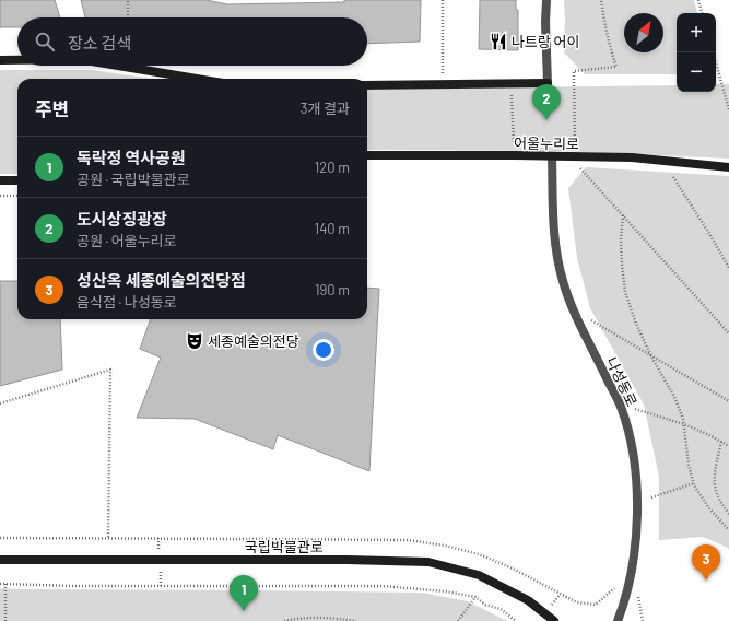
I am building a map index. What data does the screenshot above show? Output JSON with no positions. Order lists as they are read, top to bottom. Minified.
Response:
{"streets":{"street":["어울누리로","나성동로","국립박물관로"]},"crossings":[["어울누리로","나성동로"]],"places":{"restaurant":["나트랑 어이"],"theatre":["세종예술의전당"]},"north":"top right","page":{"map_buttons":["+","−"],"search":"장소 검색","heading":["주변","3개 결과"],"pins":["2","3","1"],"list":[{"mark":"1","name":"독락정 역사공원","note":"공원 · 국립박물관로","value":"120 m"},{"mark":"2","name":"도시상징광장","note":"공원 · 어울누리로","value":"140 m"},{"mark":"3","name":"성산옥 세종예술의전당점","note":"음식점 · 나성동로","value":"190 m"}]}}
